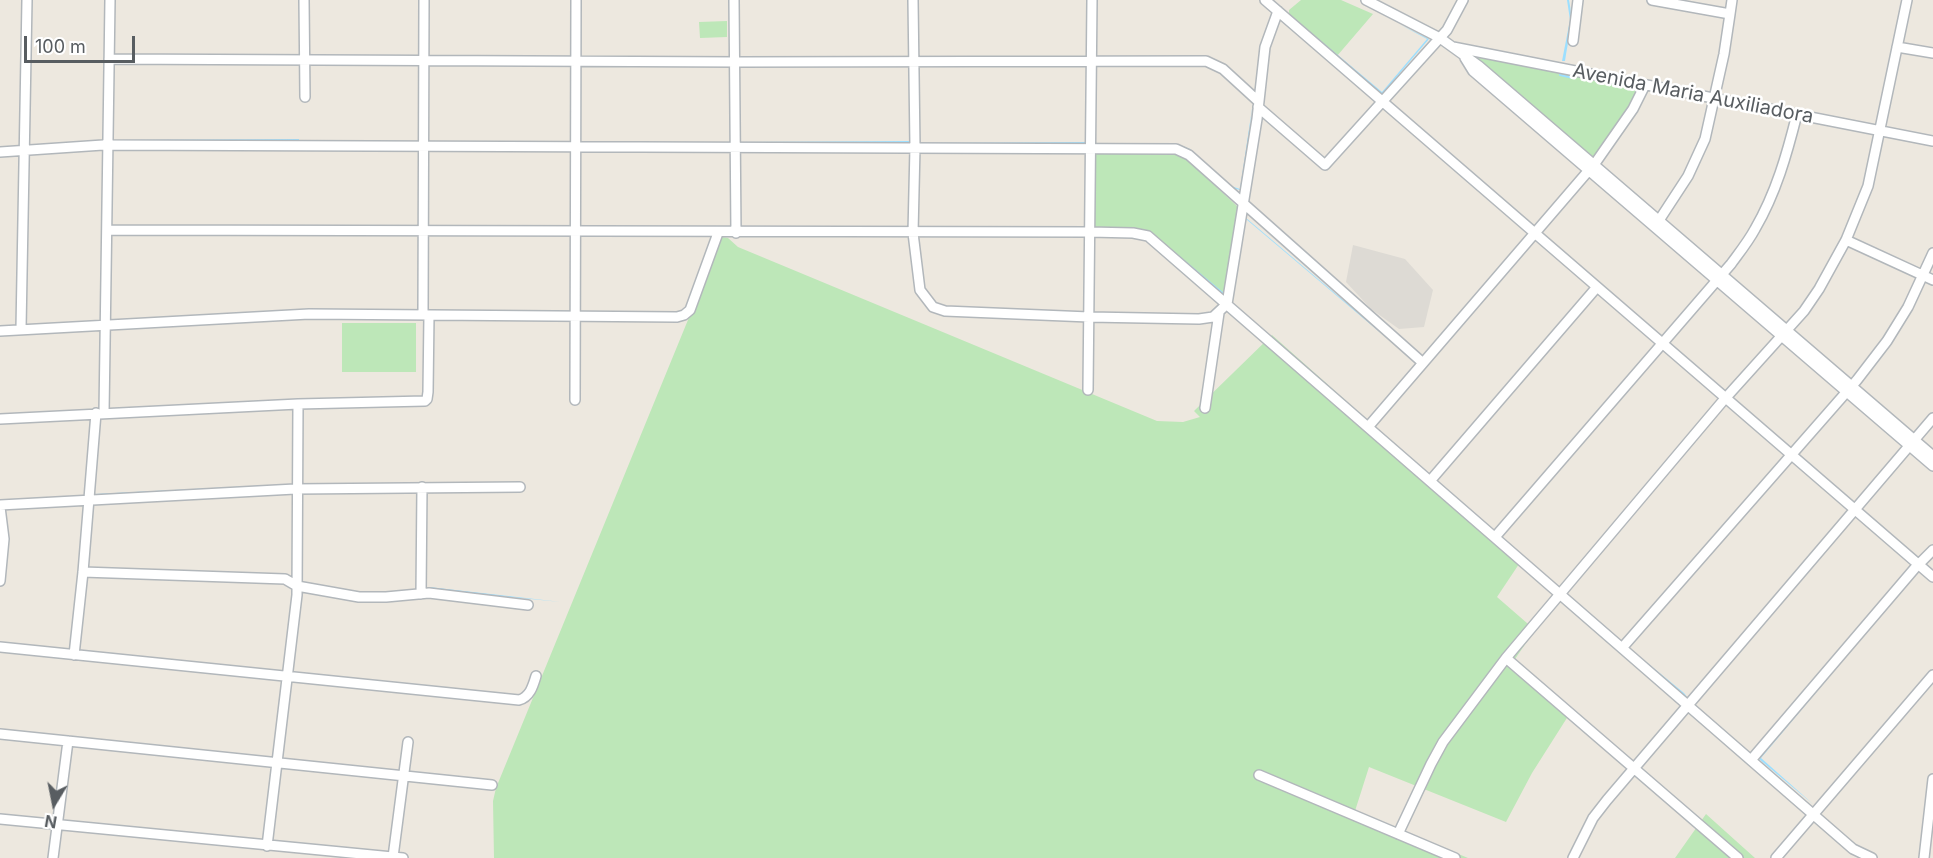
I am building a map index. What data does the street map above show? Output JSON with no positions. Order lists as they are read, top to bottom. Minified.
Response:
{"streets":{"street":["Avenida Maria Auxiliadora"]},"scale_bar":"100 m","north":"bottom"}
